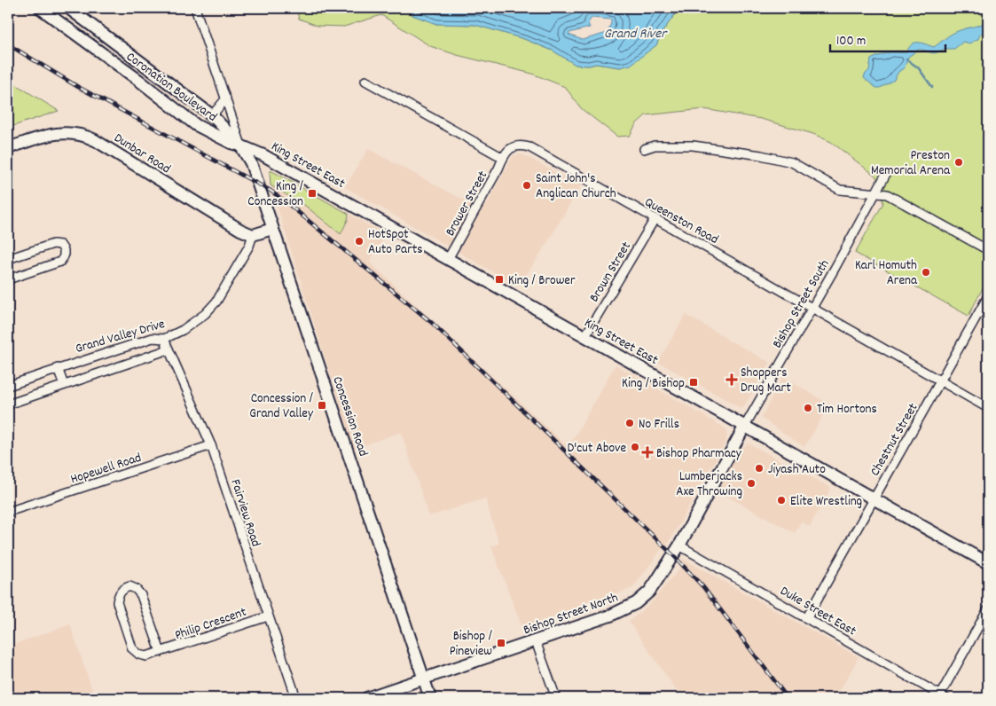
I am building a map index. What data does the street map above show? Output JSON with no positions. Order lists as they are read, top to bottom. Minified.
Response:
{"streets":{"main road":["Coronation Boulevard","Dunbar Road","King Street East","Concession Road","Bishop Street North"],"street":["Brower Street","Queenston Road","Brown Street","Bishop Street South","Grand Valley Drive","Chestnut Street","Hopewell Road","Fairview Road","Duke Street East","Philip Crescent"]},"crossings":[["Coronation Boulevard","King Street East"],["Coronation Boulevard","Concession Road"],["Dunbar Road","Grand Valley Drive"],["King Street East","Brower Street"],["King Street East","Brown Street"],["King Street East","Bishop Street South"],["King Street East","Concession Road"],["King Street East","Chestnut Street"],["King Street East","Bishop Street North"],["Brower Street","Queenston Road"],["Queenston Road","Brown Street"],["Queenston Road","Bishop Street South"],["Queenston Road","Chestnut Street"],["Bishop Street South","Bishop Street North"],["Grand Valley Drive","Fairview Road"],["Concession Road","Bishop Street North"],["Chestnut Street","Duke Street East"],["Hopewell Road","Fairview Road"],["Fairview Road","Philip Crescent"],["Duke Street East","Bishop Street North"]],"water":["Grand River"],"places":{"other":["Preston Memorial Arena","Saint John's Anglican Church","HotSpot Auto Parts","Karl Homuth Arena","Tim Hortons","No Frills","D'cut Above","Jiyash Auto","Lumberjacks Axe Throwing","Elite Wrestling"],"transit":["King / Concession","King / Brower","King / Bishop","Concession / Grand Valley","Bishop / Pineview"],"health":["Shoppers Drug Mart","Bishop Pharmacy"]},"scale_bar":"100 m"}
